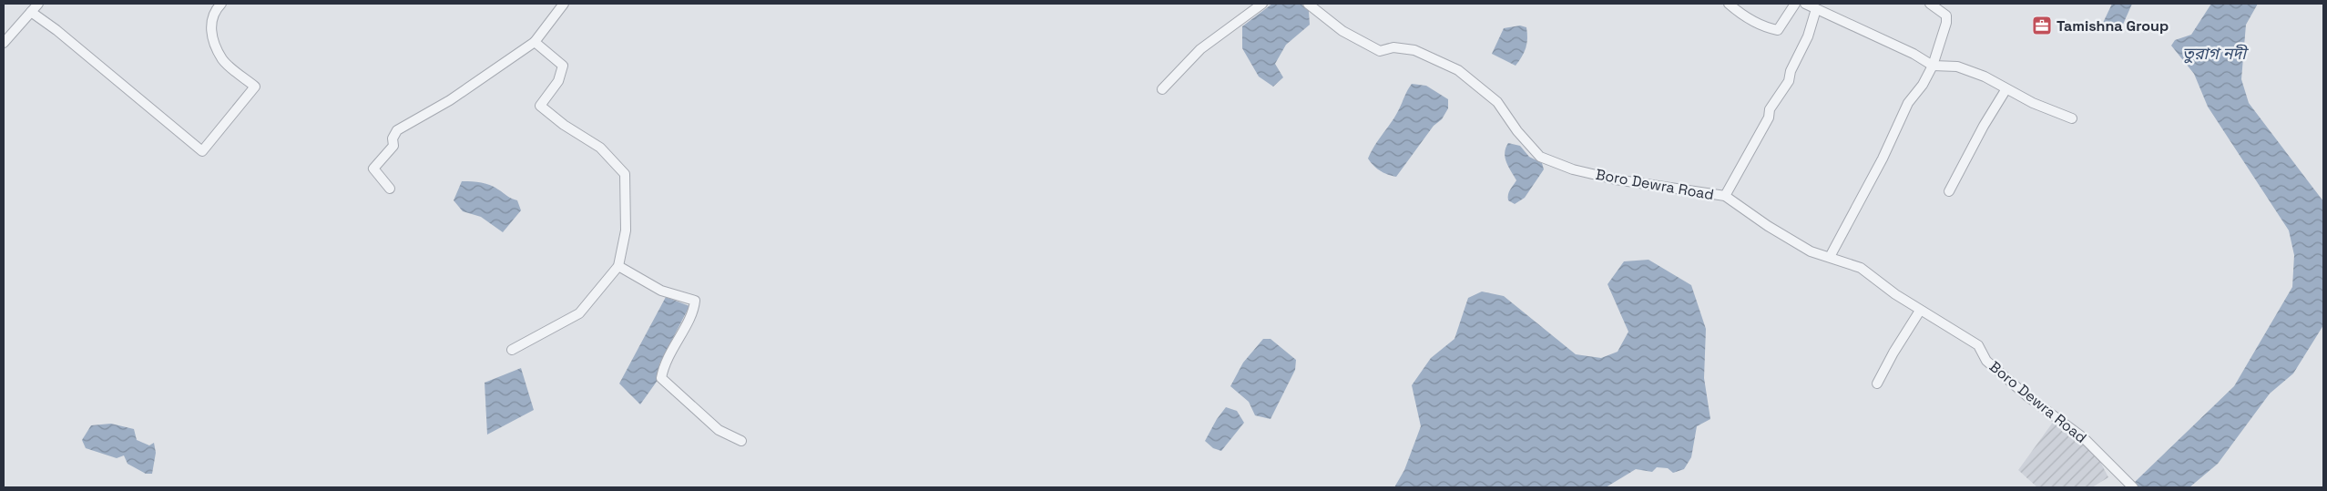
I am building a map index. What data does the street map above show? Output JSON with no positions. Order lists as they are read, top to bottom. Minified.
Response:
{"streets":{"street":["Boro Dewra Road"]},"water":["তুরাগ নদী"],"places":{"office":["Tamishna Group"]}}
